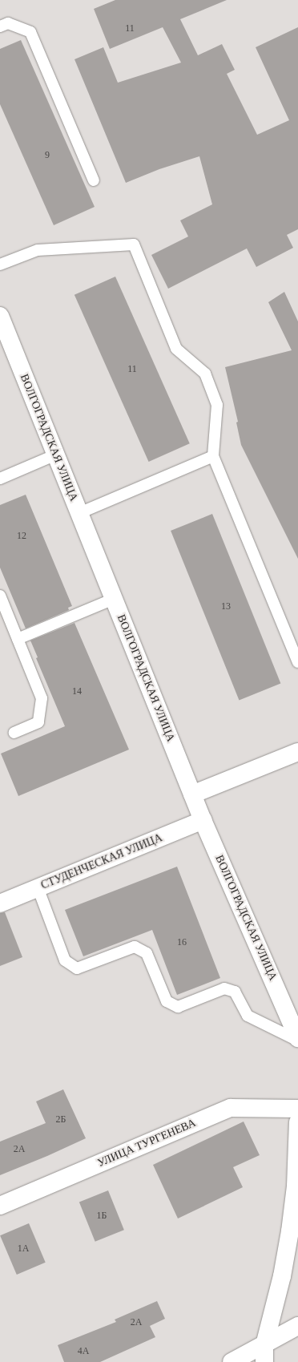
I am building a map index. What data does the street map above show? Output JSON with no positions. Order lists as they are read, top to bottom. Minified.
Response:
{"streets":{"street":["ВОЛГОГРАДСКАЯ УЛИЦА","СТУДЕНЧЕСКАЯ УЛИЦА","УЛИЦА ТУРГЕНЕВА"]},"crossings":[["ВОЛГОГРАДСКАЯ УЛИЦА","СТУДЕНЧЕСКАЯ УЛИЦА"]],"house_numbers":["11","9","11","12","13","14","16","2Б","2А","1Б","1А","2А","4А"]}
